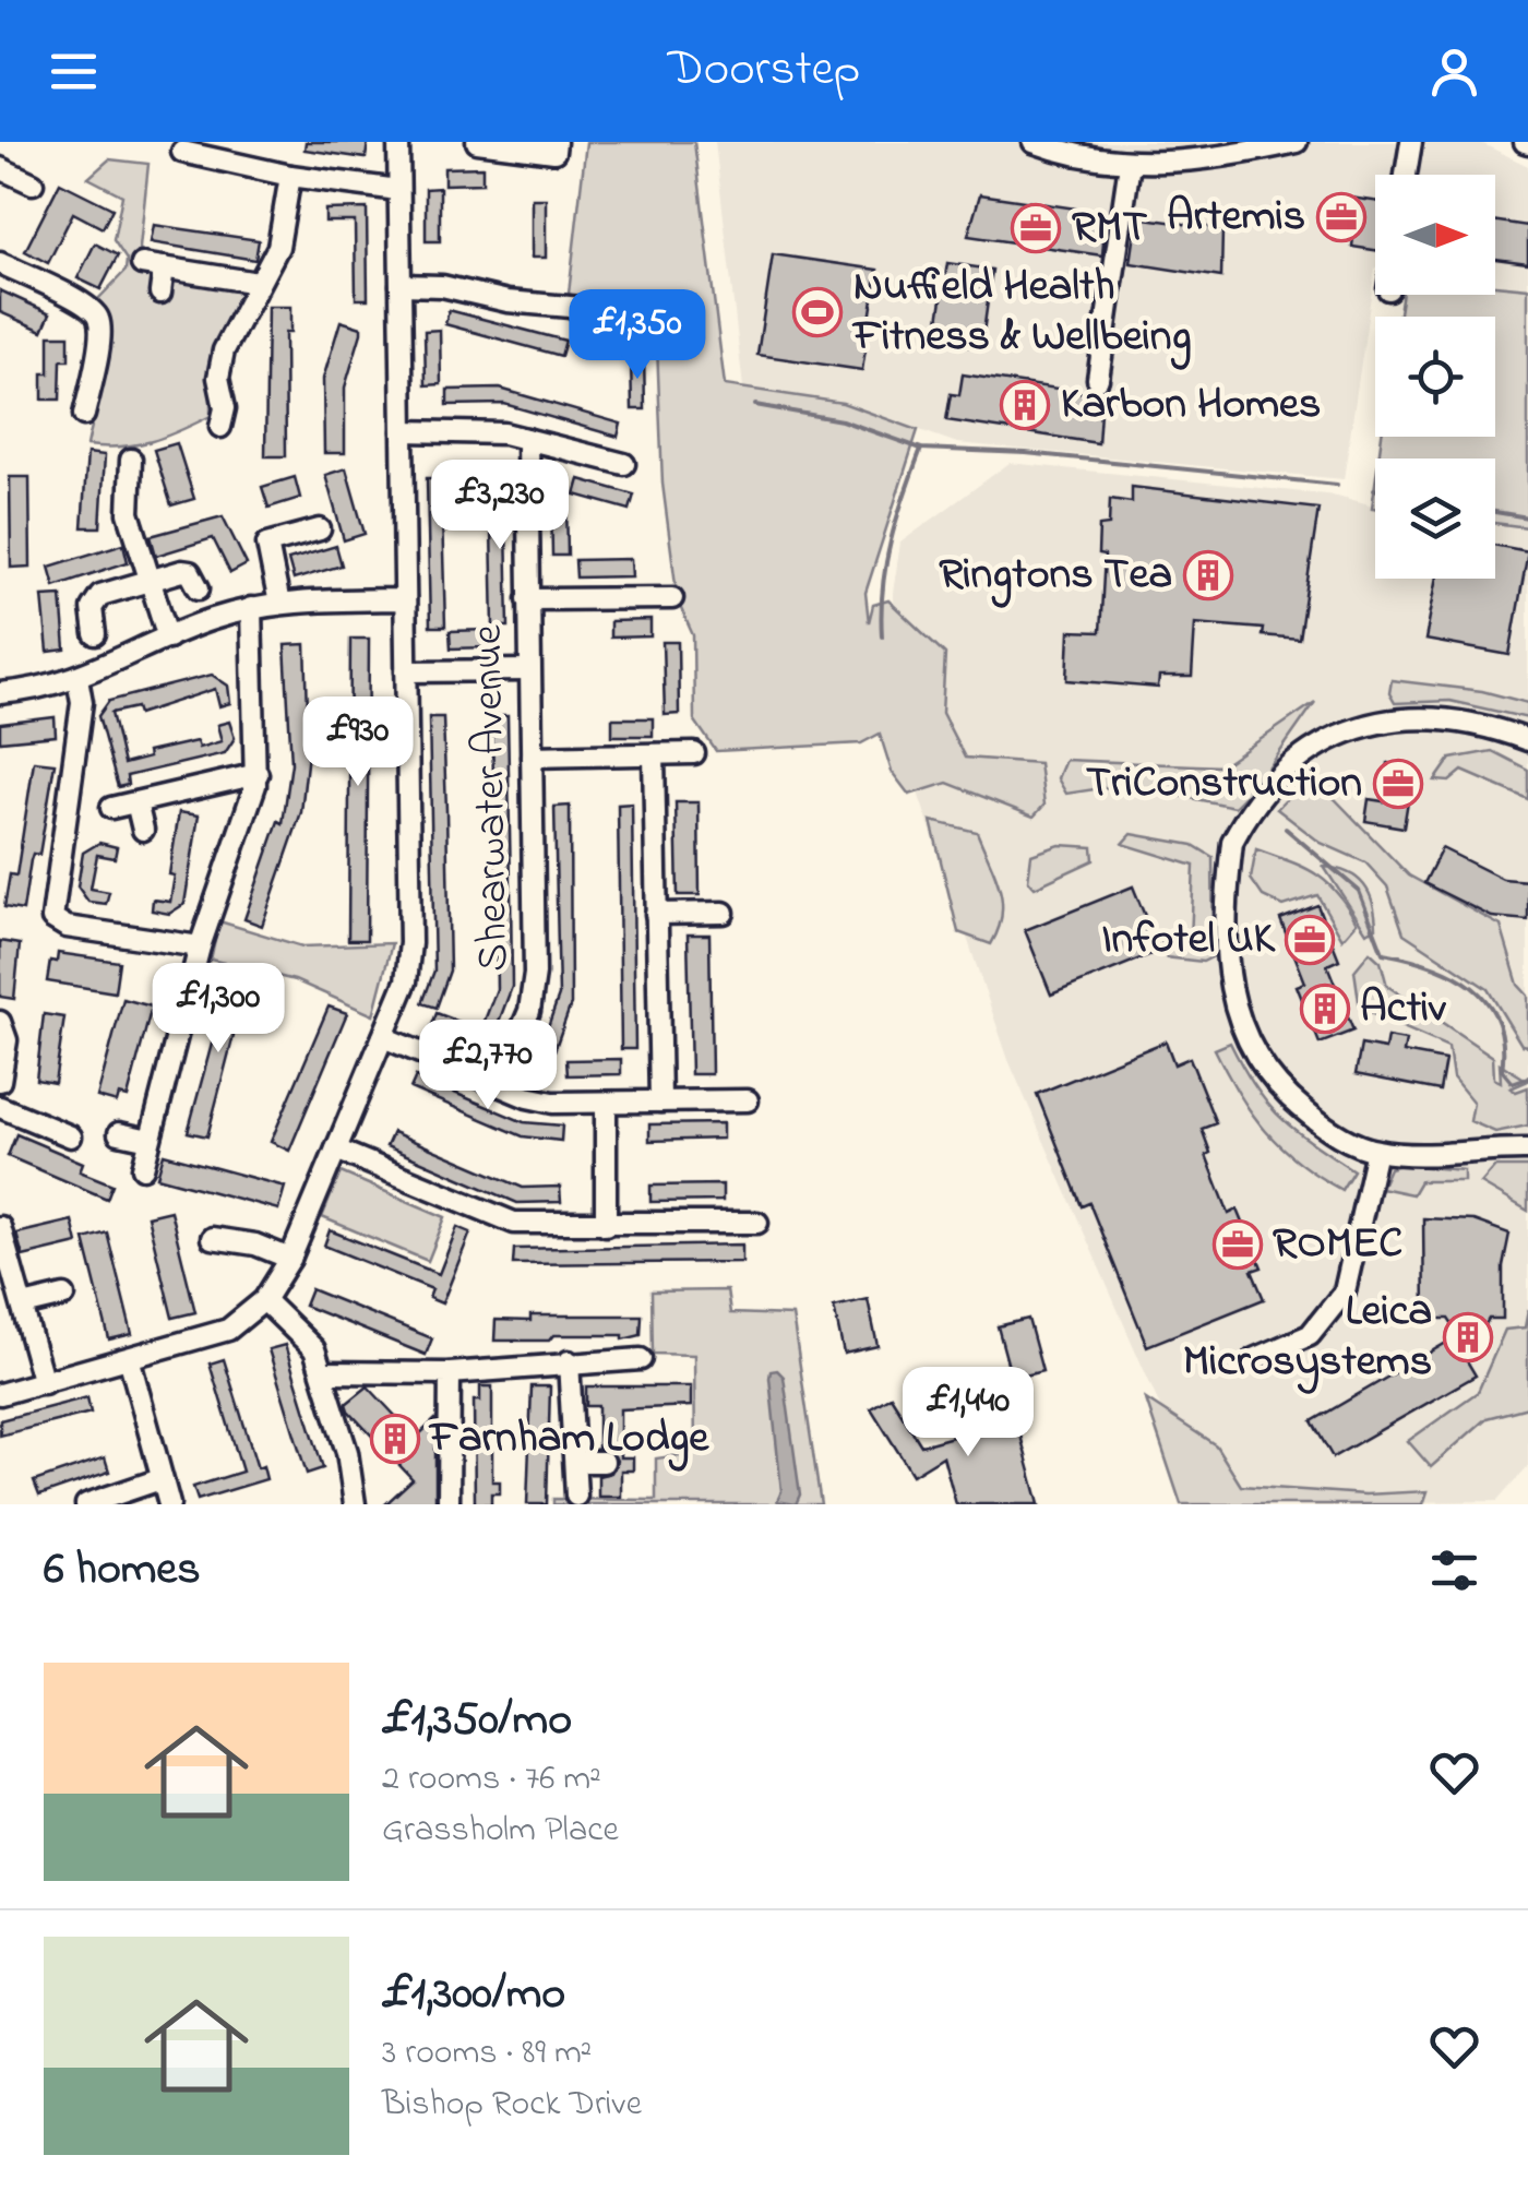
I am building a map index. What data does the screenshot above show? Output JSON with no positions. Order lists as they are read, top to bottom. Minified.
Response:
{"streets":{"street":["Shearwater Avenue"]},"places":{"office":["Artemis","RMT","TriConstruction","Infotel UK","ROMEC"],"sports":["Nuffield Health Fitness & Wellbeing"],"building":["Karbon Homes","Ringtons Tea","Activ","Leica Microsystems","Farnham Lodge"]},"north":"right","page":{"header":"Doorstep","price":["£1,350","£3,230","£930","£1,300","£2,770","£1,440"],"heading":"6 homes","list":[{"name":"£1,350/mo","note":"2 rooms · 76 m² · Grassholm Place"},{"name":"£1,300/mo","note":"3 rooms · 89 m² · Bishop Rock Drive"}]}}
